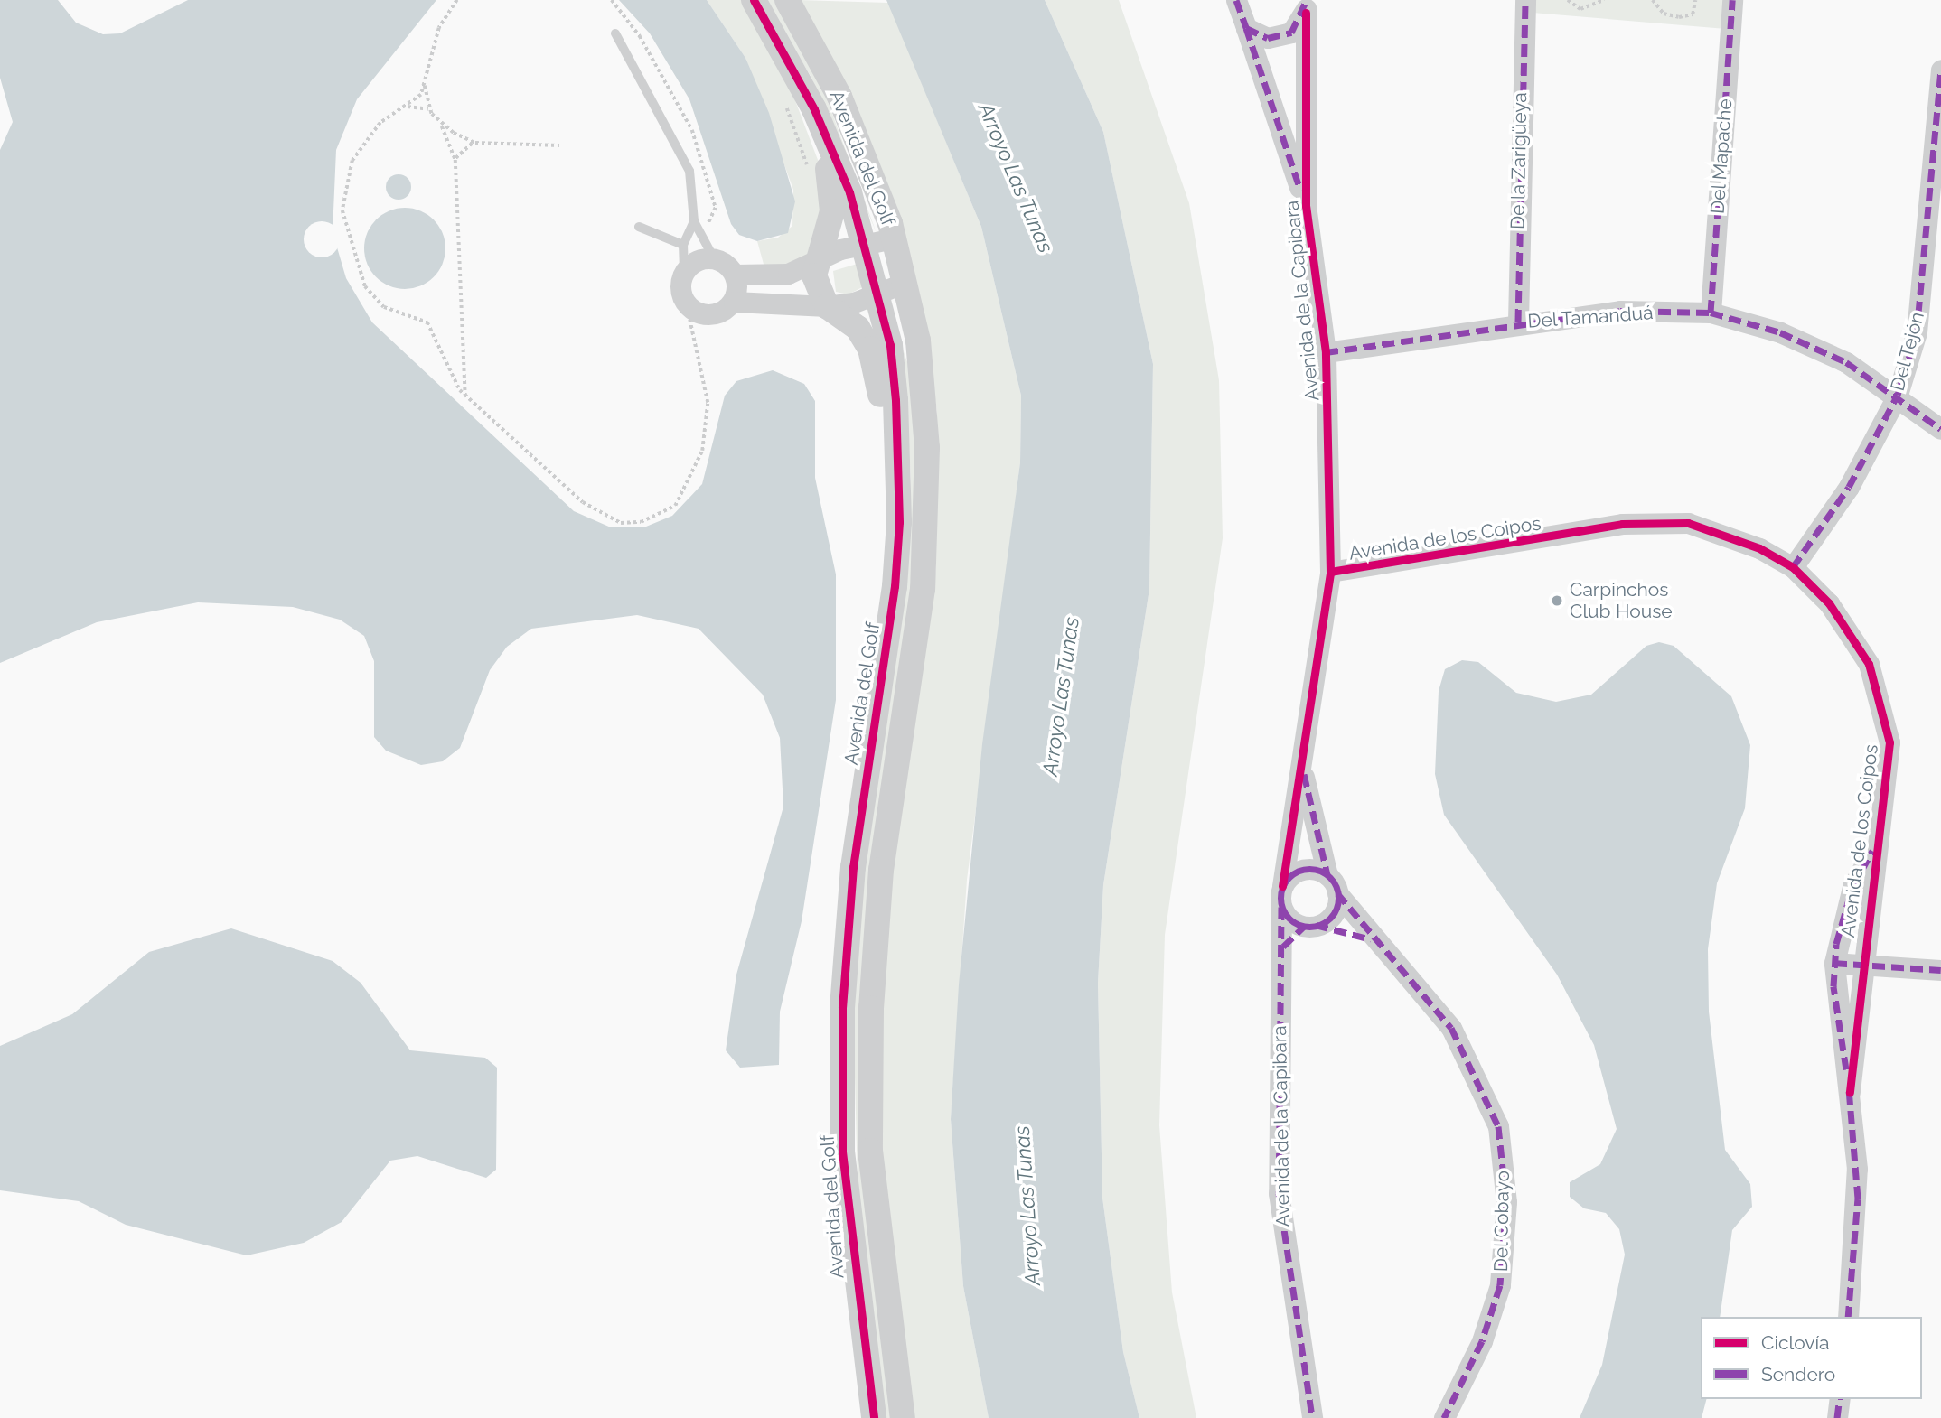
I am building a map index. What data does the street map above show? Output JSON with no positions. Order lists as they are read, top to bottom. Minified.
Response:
{"streets":{"street":["Del Mapache","Avenida del Golf","De la Zarigüeya","Avenida de la Capibara","Del Tamanduá","Del Tejón","Avenida de los Coipos","Del Cobayo"]},"crossings":[["Del Mapache","Del Tamanduá"],["De la Zarigüeya","Del Tamanduá"],["Avenida de la Capibara","Del Tamanduá"],["Avenida de la Capibara","Avenida de los Coipos"],["Avenida de la Capibara","Del Cobayo"],["Del Tamanduá","Del Tejón"],["Del Tejón","Avenida de los Coipos"]],"water":["Arroyo Las Tunas"],"places":["Carpinchos Club House"],"legend":["Ciclovía","Sendero"]}
